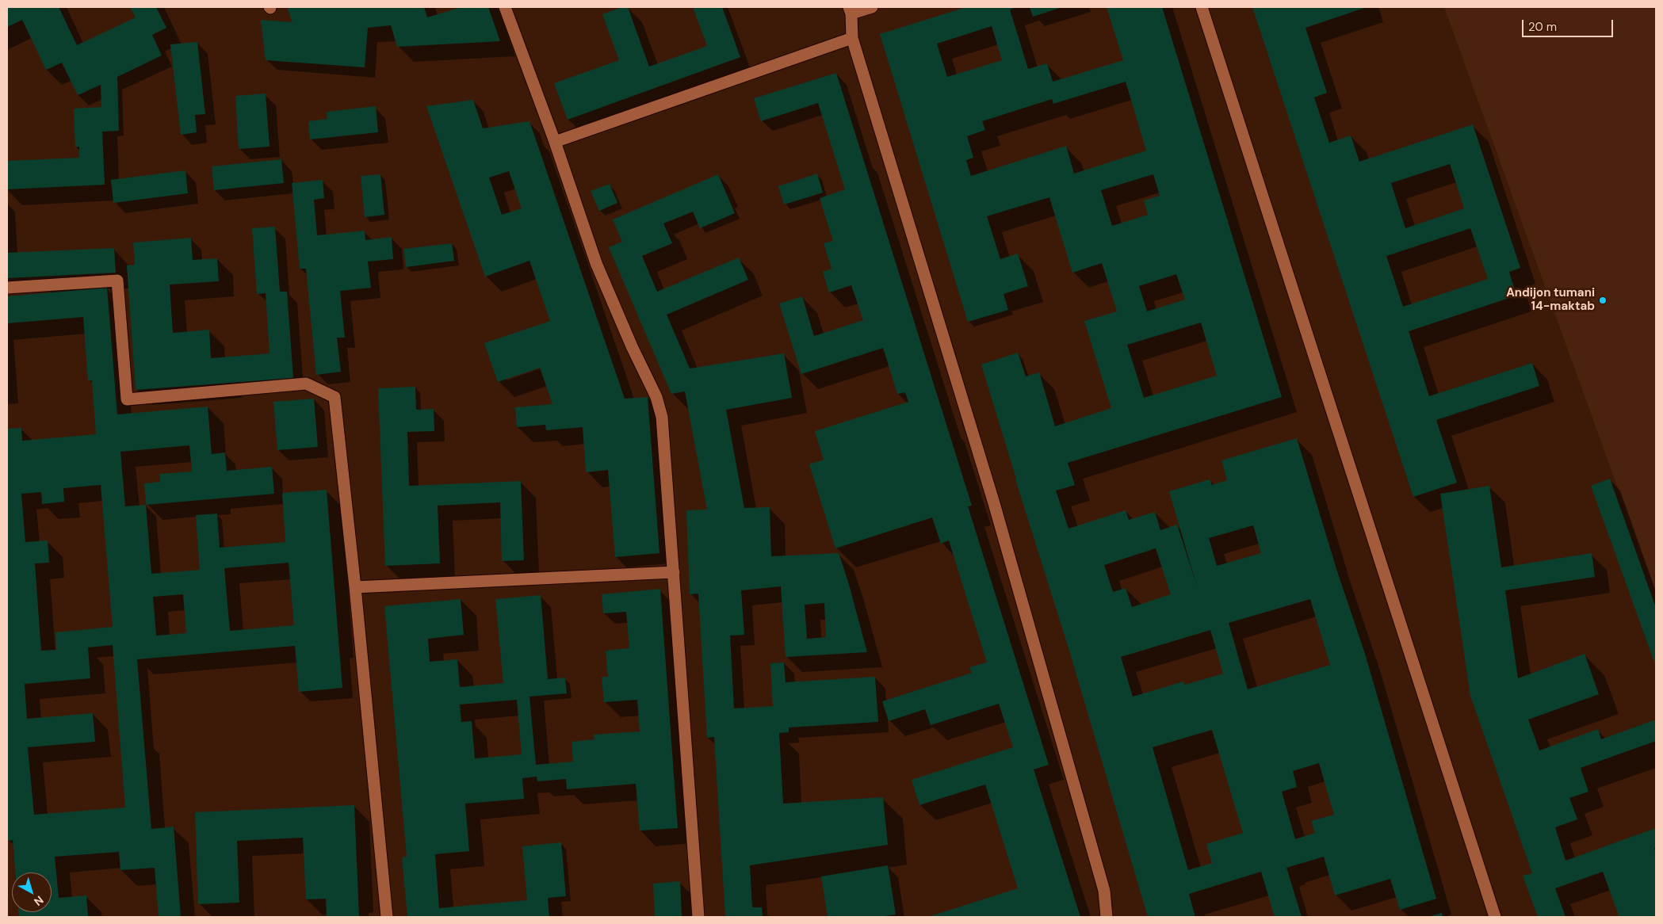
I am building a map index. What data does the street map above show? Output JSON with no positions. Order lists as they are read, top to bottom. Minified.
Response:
{"places":["Andijon tumani 14-maktab"],"scale_bar":"20 m","north":"bottom right"}
